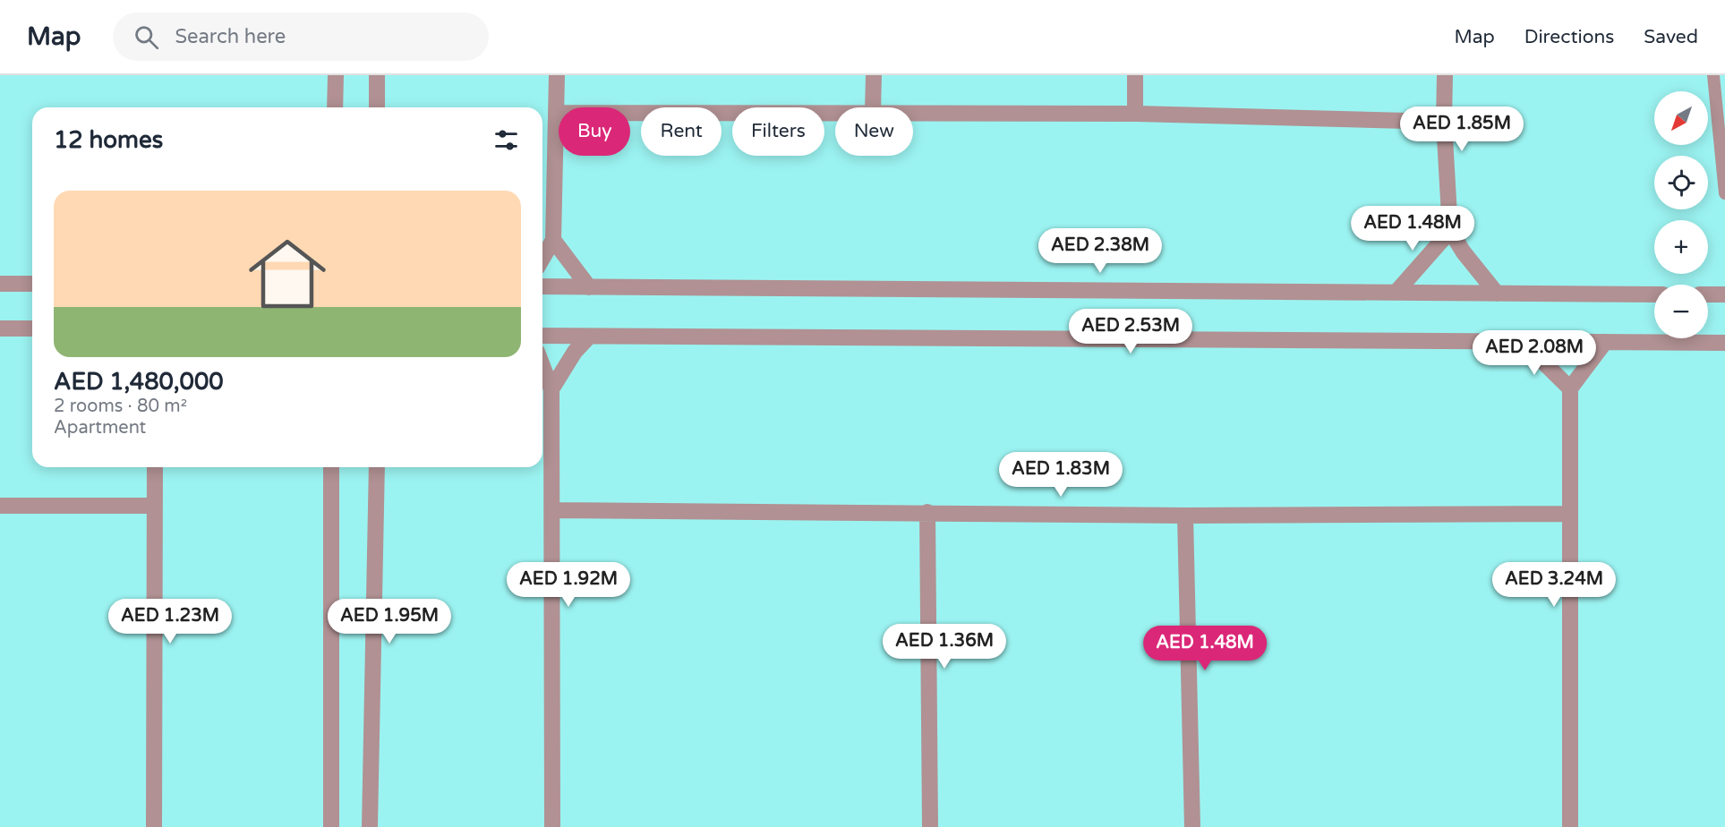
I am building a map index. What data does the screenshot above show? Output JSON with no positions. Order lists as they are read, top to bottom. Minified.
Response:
{"north":"bottom left","page":{"header":"Map","search":"Search here","nav":["Map","Directions","Saved"],"map_buttons":["+","−"],"price":["AED 1.85M","AED 1.48M","AED 2.38M","AED 2.53M","AED 2.08M","AED 1.83M","AED 1.92M","AED 3.24M","AED 1.23M","AED 1.95M","AED 1.36M","AED 1.48M"],"chip":["Buy","Rent","Filters","New"],"heading":"12 homes","list":[{"name":"AED 1,480,000","note":"2 rooms · 80 m² · Apartment"}]}}
